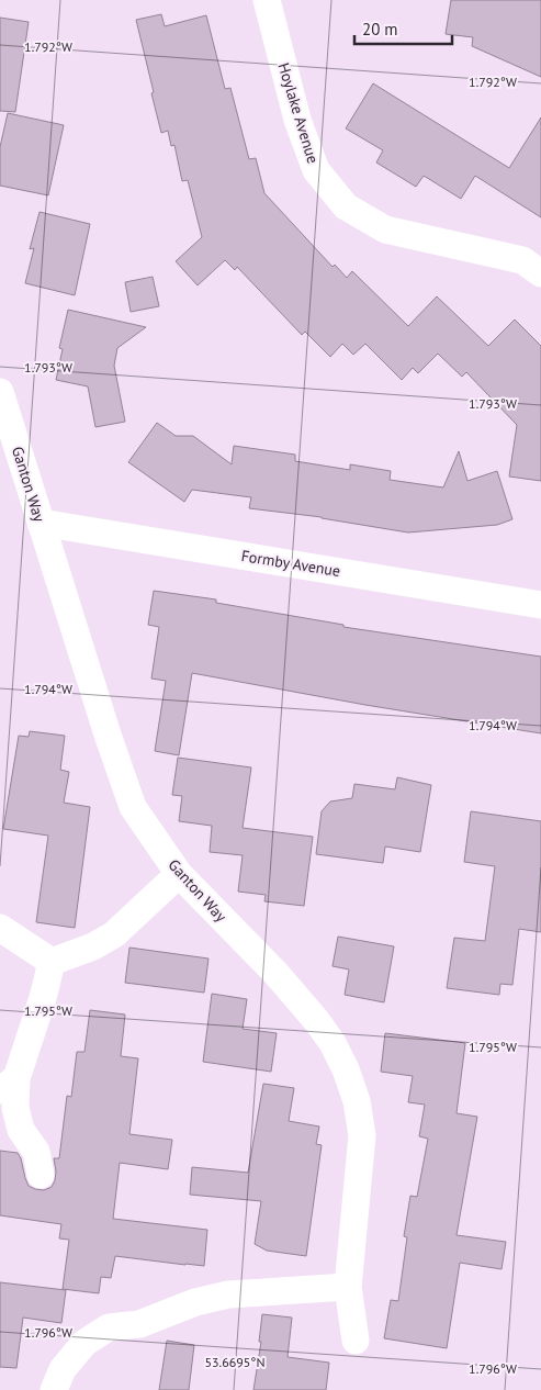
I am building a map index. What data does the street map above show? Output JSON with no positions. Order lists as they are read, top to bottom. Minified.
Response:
{"streets":{"street":["Hoylake Avenue","Ganton Way","Formby Avenue"]},"crossings":[["Ganton Way","Formby Avenue"]],"scale_bar":"20 m","coordinates":["1.792°W","1.793°W","1.794°W","1.795°W","1.796°W","53.6695°N"]}
